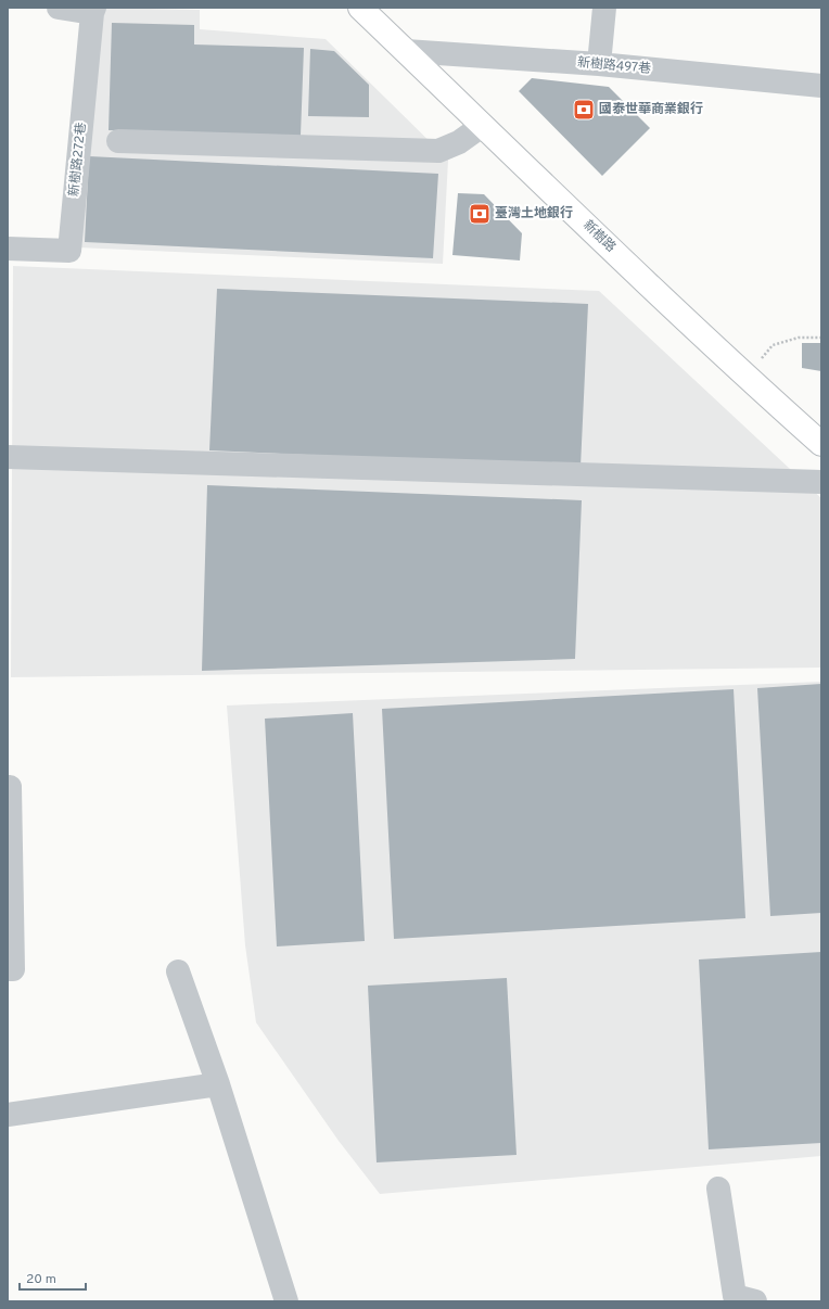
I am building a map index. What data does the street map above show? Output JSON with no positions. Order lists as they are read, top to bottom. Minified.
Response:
{"streets":{"main road":["新樹路"],"street":["新樹路497巷","新樹路272巷"]},"crossings":[["新樹路497巷","新樹路"]],"places":{"bank":["國泰世華商業銀行","臺灣土地銀行"]},"scale_bar":"20 m"}
